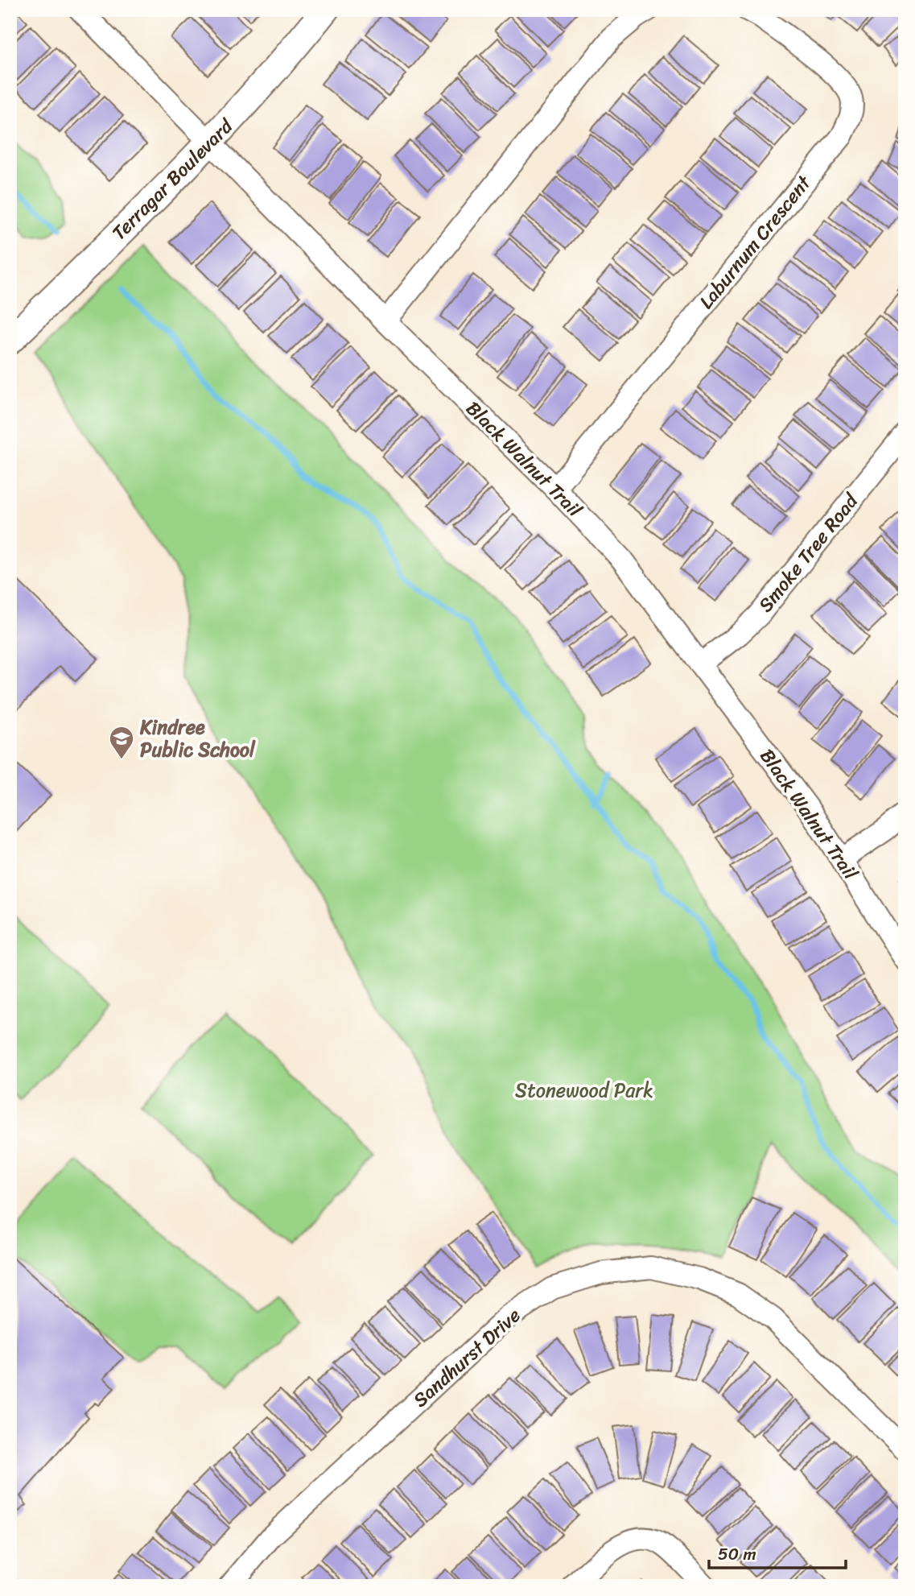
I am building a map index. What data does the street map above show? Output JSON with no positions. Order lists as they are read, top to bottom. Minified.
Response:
{"streets":{"street":["Terragar Boulevard","Laburnum Crescent","Black Walnut Trail","Smoke Tree Road","Sandhurst Drive"]},"crossings":[["Terragar Boulevard","Black Walnut Trail"],["Laburnum Crescent","Black Walnut Trail"],["Black Walnut Trail","Smoke Tree Road"]],"parks":["Stonewood Park"],"places":{"school or university":["Kindree Public School"]},"scale_bar":"50 m"}
